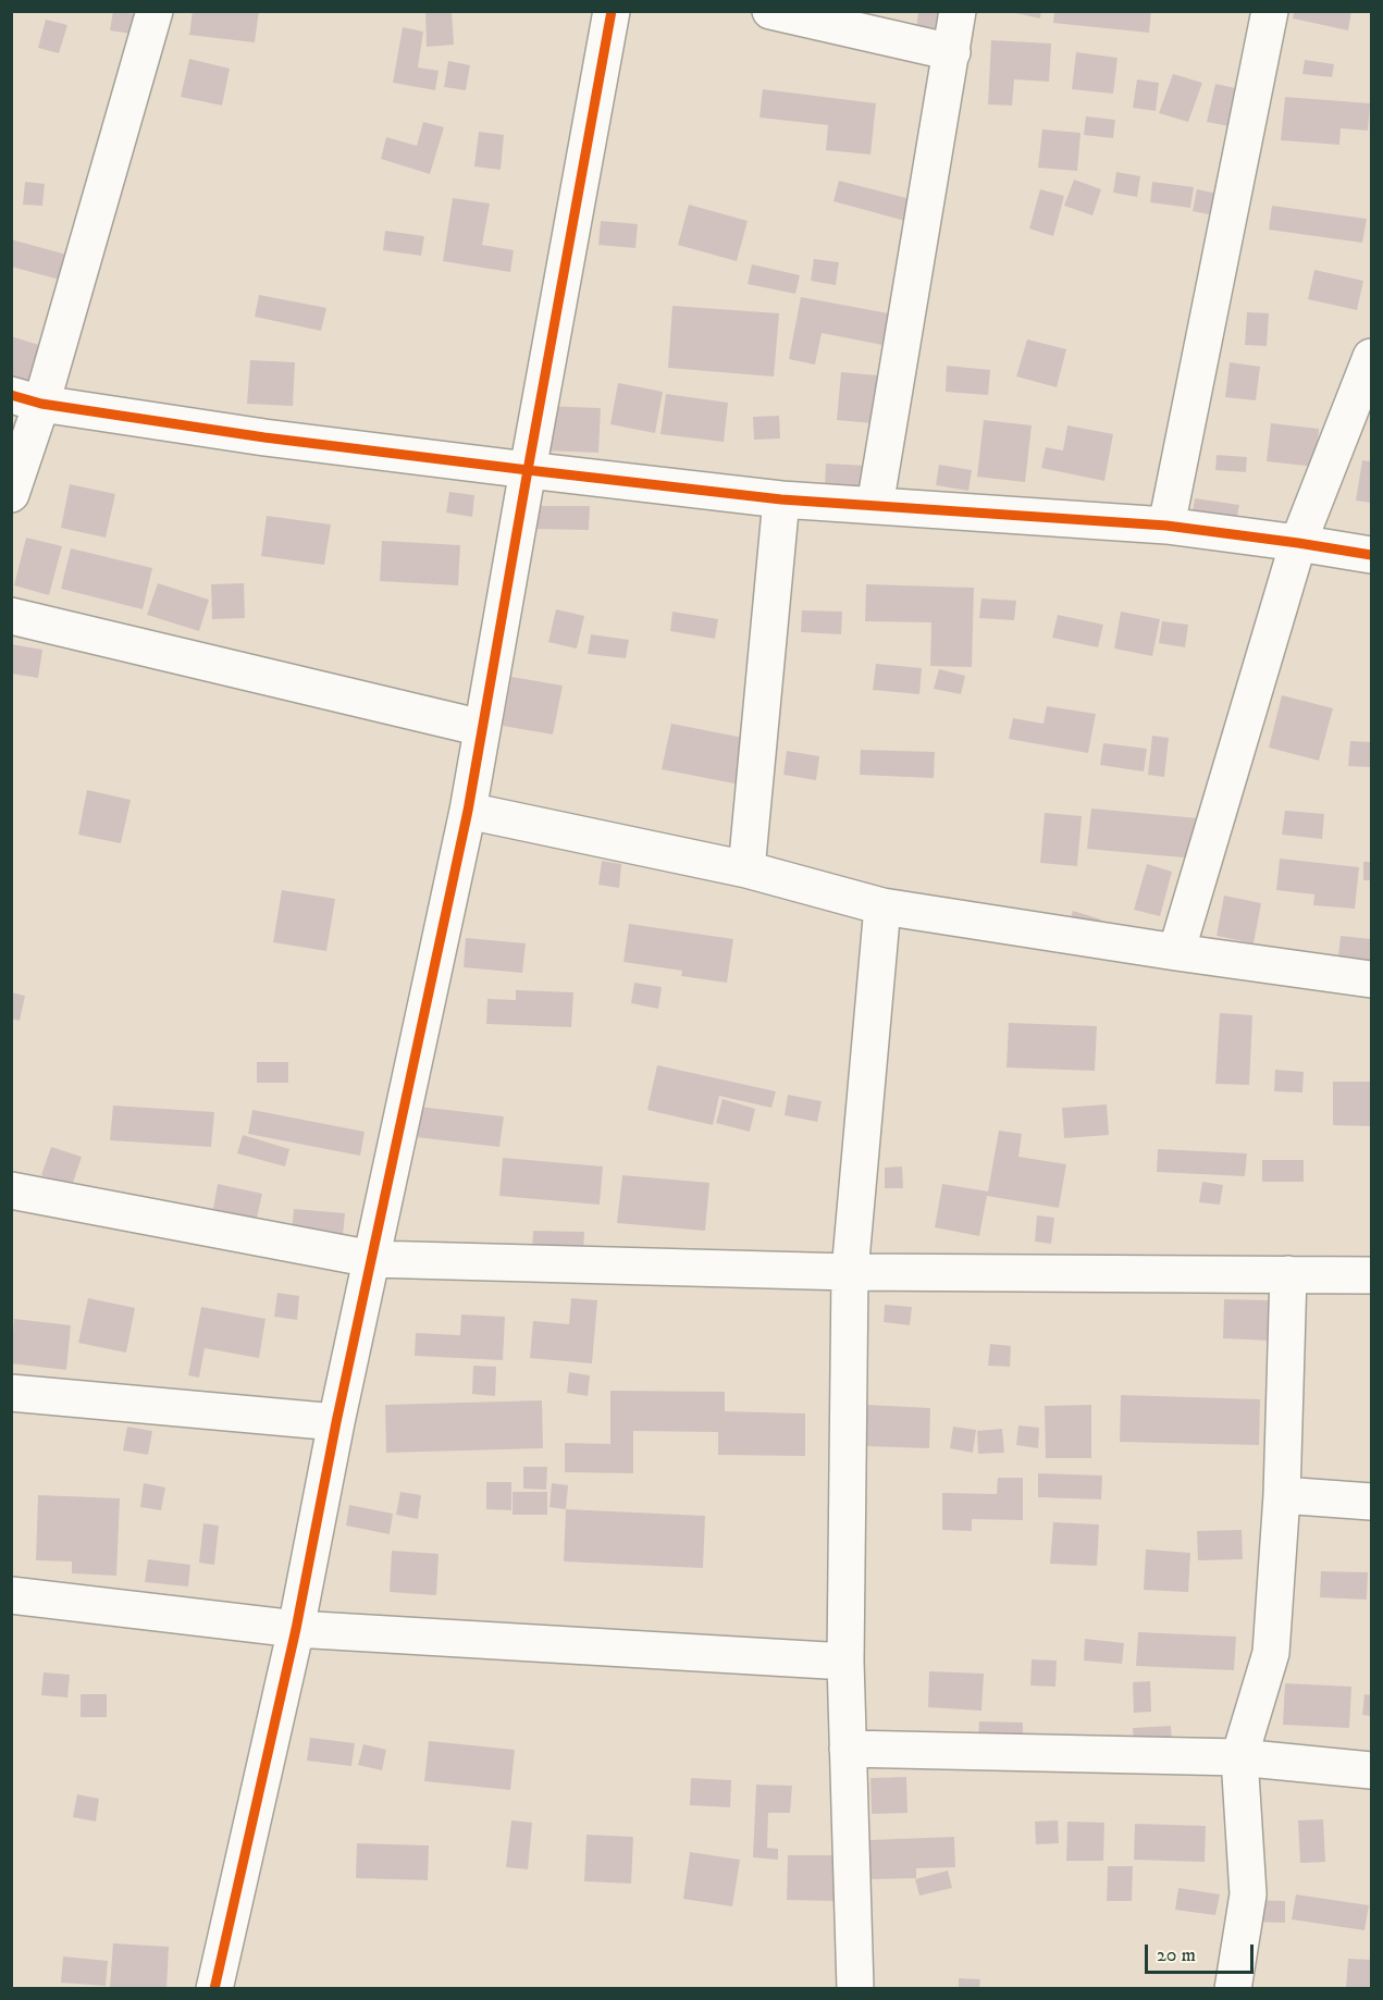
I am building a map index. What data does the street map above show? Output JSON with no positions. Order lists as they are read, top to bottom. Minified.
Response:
{"scale_bar":"20 m"}
